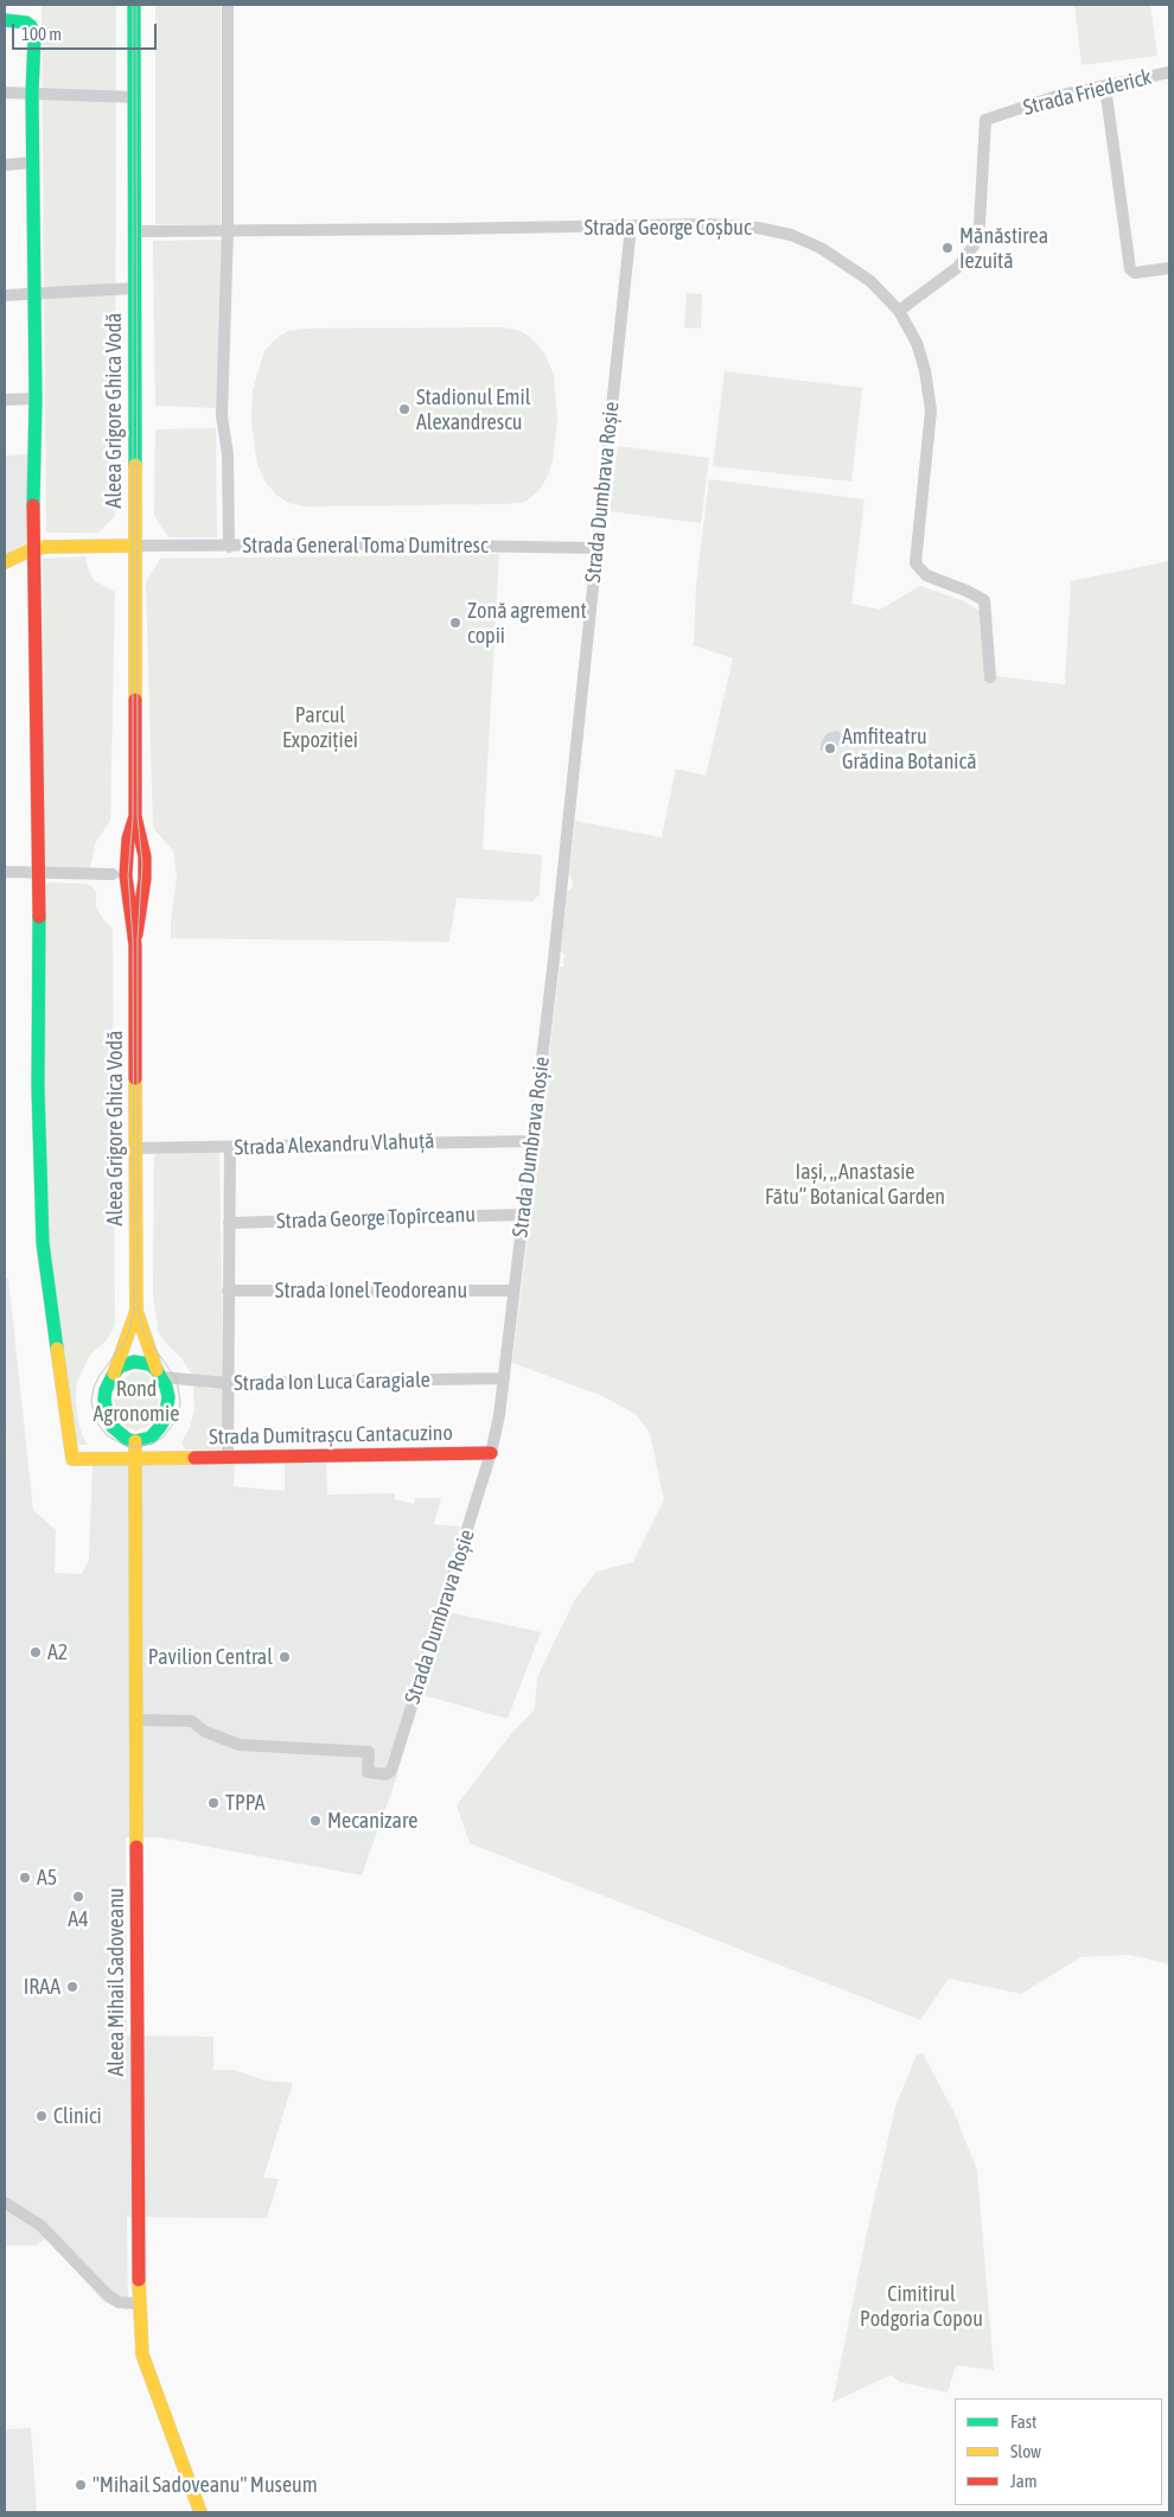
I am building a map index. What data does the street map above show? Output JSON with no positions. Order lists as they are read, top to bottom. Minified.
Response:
{"streets":{"main road":["Aleea Grigore Ghica Vodă","Strada Dumitrașcu Cantacuzino","Aleea Mihail Sadoveanu"],"street":["Strada Friederick","Strada George Coșbuc","Strada Dumbrava Roșie","Strada General Toma Dumitresc","Strada Alexandru Vlahuță","Strada George Topîrceanu","Strada Ionel Teodoreanu","Strada Ion Luca Caragiale"]},"crossings":[["Strada Friederick","Strada George Coșbuc"],["Strada George Coșbuc","Aleea Grigore Ghica Vodă"],["Strada George Coșbuc","Strada Dumbrava Roșie"],["Aleea Grigore Ghica Vodă","Strada General Toma Dumitresc"],["Aleea Grigore Ghica Vodă","Strada Alexandru Vlahuță"],["Aleea Grigore Ghica Vodă","Strada Ion Luca Caragiale"],["Aleea Grigore Ghica Vodă","Aleea Mihail Sadoveanu"],["Strada Dumbrava Roșie","Strada General Toma Dumitresc"],["Strada Dumbrava Roșie","Strada Alexandru Vlahuță"],["Strada Dumbrava Roșie","Strada George Topîrceanu"],["Strada Dumbrava Roșie","Strada Ionel Teodoreanu"],["Strada Dumbrava Roșie","Strada Ion Luca Caragiale"],["Strada Dumbrava Roșie","Strada Dumitrașcu Cantacuzino"],["Strada Dumbrava Roșie","Aleea Mihail Sadoveanu"],["Strada Ion Luca Caragiale","Aleea Mihail Sadoveanu"],["Strada Dumitrașcu Cantacuzino","Aleea Mihail Sadoveanu"]],"parks":["Parcul Expoziției","Iași, „Anastasie Fătu” Botanical Garden","Rond Agronomie","Cimitirul Podgoria Copou"],"places":["Mănăstirea Iezuită","Stadionul Emil Alexandrescu","Zonă agrement copii","Amfiteatru Grădina Botanică","A2","Pavilion Central","TPPA","Mecanizare","A5","A4","IRAA","Clinici","\"Mihail Sadoveanu\" Museum"],"legend":["Fast","Slow","Jam"],"scale_bar":"100 m"}
